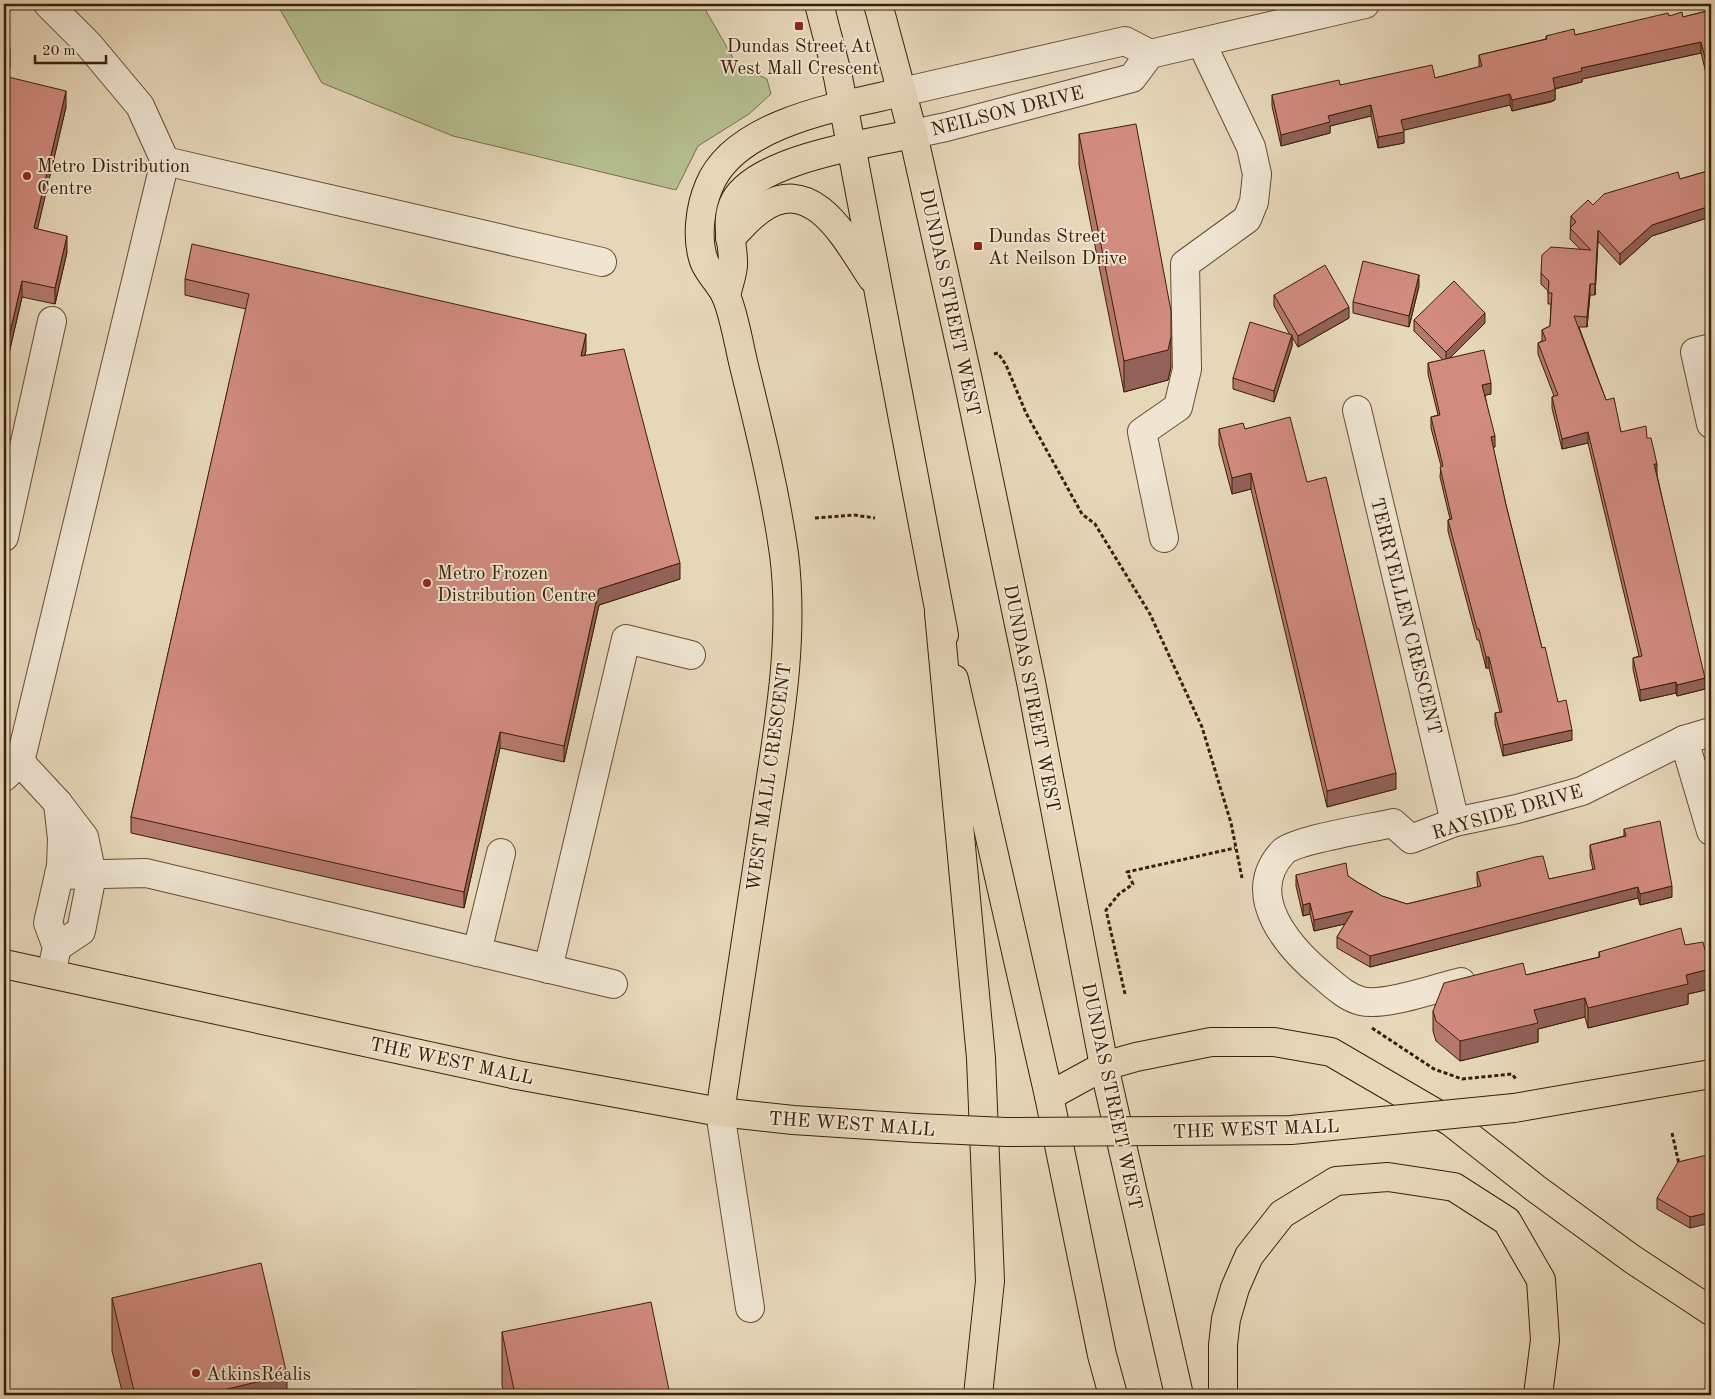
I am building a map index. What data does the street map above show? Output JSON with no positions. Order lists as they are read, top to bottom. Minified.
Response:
{"streets":{"main road":["NEILSON DRIVE","DUNDAS STREET WEST","WEST MALL CRESCENT","THE WEST MALL"],"street":["TERRYELLEN CRESCENT","RAYSIDE DRIVE"]},"crossings":[["NEILSON DRIVE","DUNDAS STREET WEST"],["NEILSON DRIVE","WEST MALL CRESCENT"],["TERRYELLEN CRESCENT","RAYSIDE DRIVE"],["WEST MALL CRESCENT","THE WEST MALL"]],"places":{"transit":["Dundas Street At West Mall Crescent","Dundas Street At Neilson Drive"],"other":["Metro Distribution Centre","Metro Frozen Distribution Centre","AtkinsRéalis"]},"scale_bar":"20 m"}
